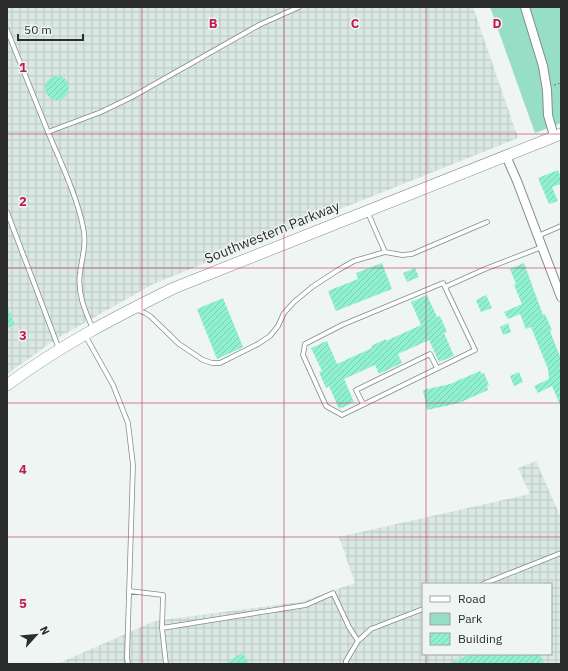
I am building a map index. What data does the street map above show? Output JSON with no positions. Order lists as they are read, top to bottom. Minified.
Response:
{"streets":{"street":["Southwestern Parkway"]},"legend":["Road","Park","Building"],"scale_bar":"50 m","north":"top right","grid":{"columns":["B","C","D"],"rows":["1","2","3","4","5"]}}
